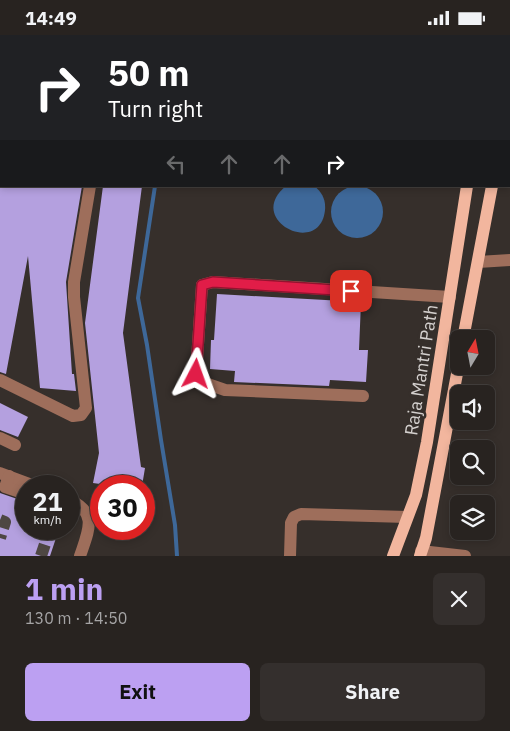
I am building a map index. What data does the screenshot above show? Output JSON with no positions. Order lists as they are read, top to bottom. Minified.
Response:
{"streets":{"main road":["Raja Mantri Path"]},"north":"top","page":{"status":"14:49","turn":["50 m","Turn right"],"speed":"21 km/h","limit":"30","heading":["1 min","130 m · 14:50"],"buttons":["Exit","Share"]}}
